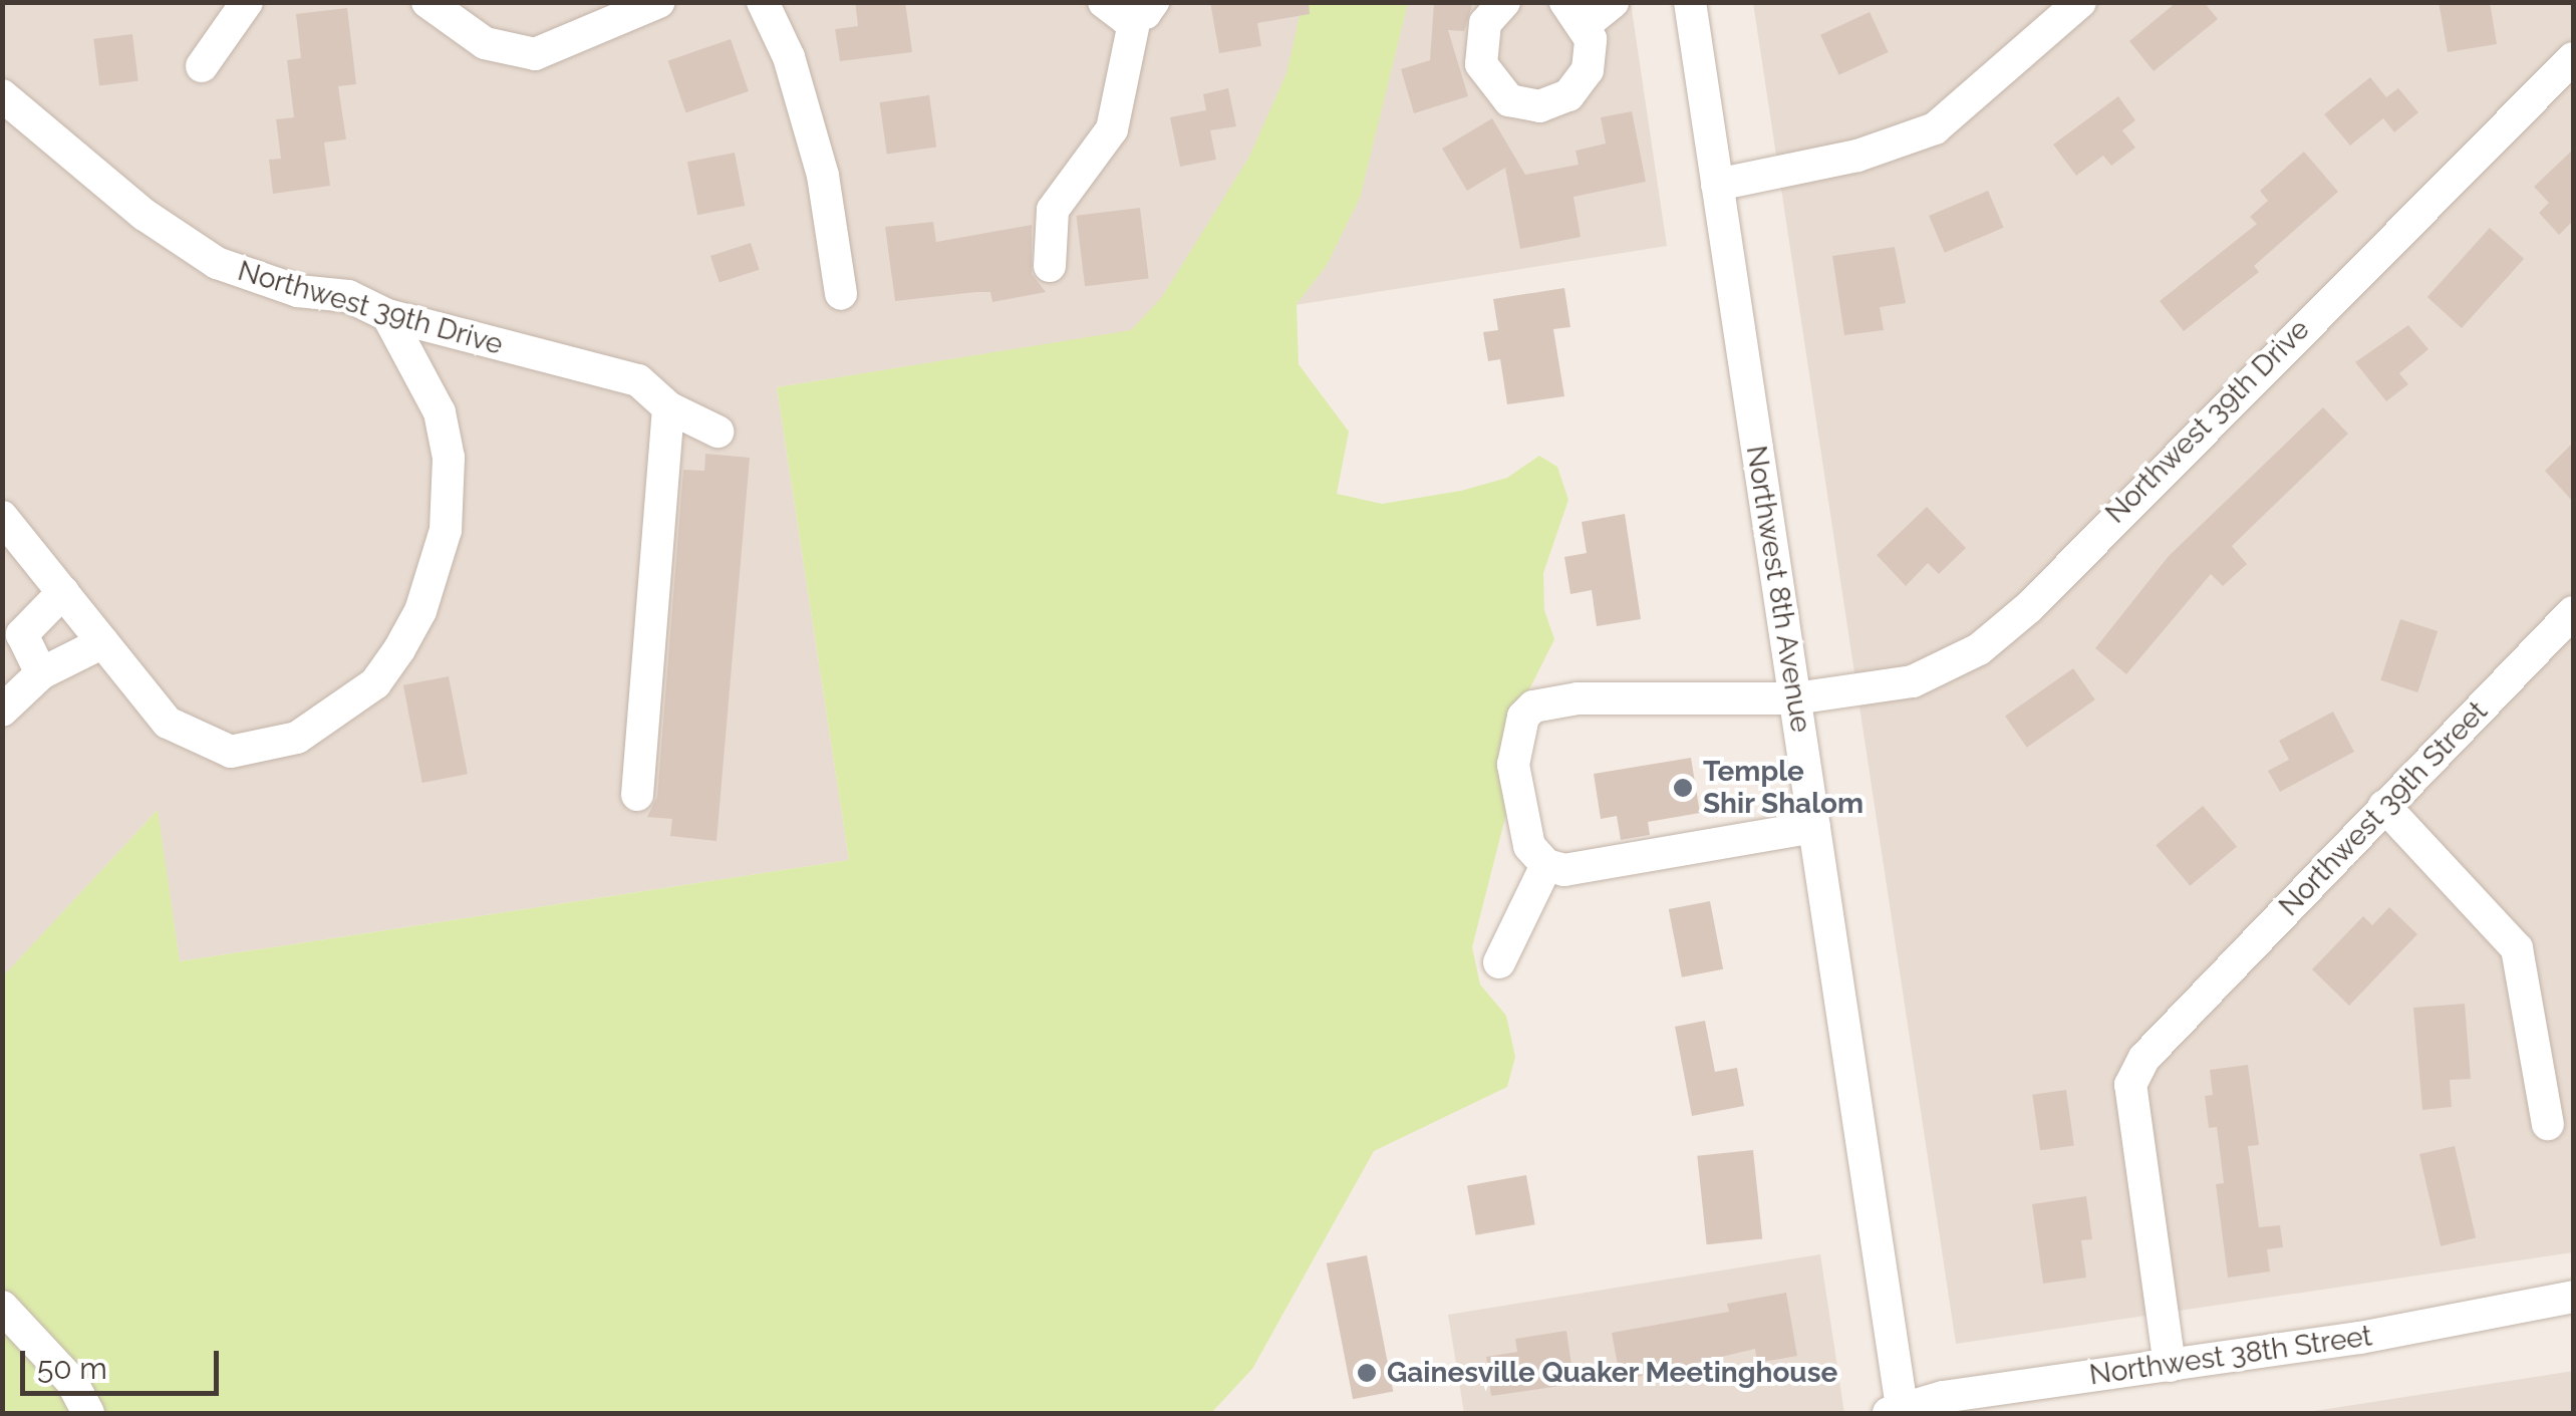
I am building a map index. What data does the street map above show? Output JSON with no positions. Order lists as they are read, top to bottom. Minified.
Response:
{"streets":{"street":["Northwest 39th Drive","Northwest 8th Avenue","Northwest 39th Street","Northwest 38th Street"]},"crossings":[["Northwest 39th Drive","Northwest 8th Avenue"],["Northwest 8th Avenue","Northwest 38th Street"],["Northwest 39th Street","Northwest 38th Street"]],"places":["Temple Shir Shalom","Gainesville Quaker Meetinghouse"],"scale_bar":"50 m"}
